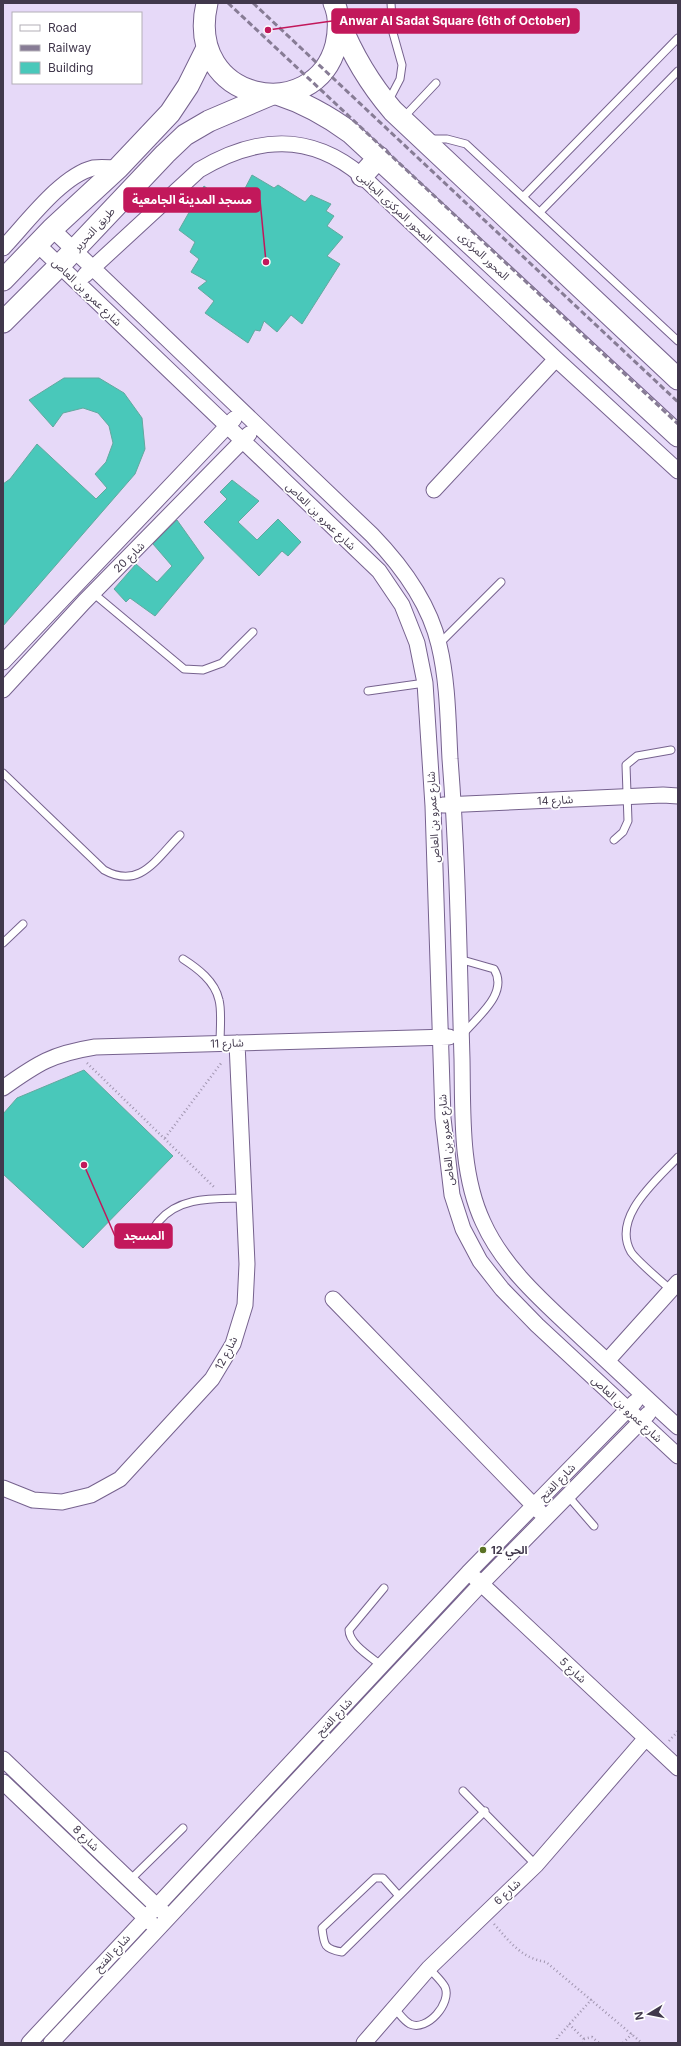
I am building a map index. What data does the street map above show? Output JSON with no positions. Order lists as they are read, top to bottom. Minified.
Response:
{"streets":{"main road":["طريق التحرير","المحور المركزى"],"street":["المحور المركزى الجانبى","شارع عمرو بن العاص","شارع 20","شارع 14","شارع 11","شارع 12","شارع الفتح","شارع 5","شارع 8","شارع 6"]},"crossings":[["المحور المركزى الجانبى","شارع عمرو بن العاص"],["طريق التحرير","المحور المركزى"],["طريق التحرير","شارع عمرو بن العاص"],["شارع عمرو بن العاص","شارع 20"],["شارع عمرو بن العاص","شارع 14"],["شارع عمرو بن العاص","شارع 11"],["شارع عمرو بن العاص","شارع الفتح"],["شارع 11","شارع 12"],["شارع الفتح","شارع 5"],["شارع الفتح","شارع 8"],["شارع 5","شارع 6"]],"places":["Anwar Al Sadat Square (6th of October)","مسجد المدينة الجامعية","المسجد","الحي 12"],"legend":["Road","Railway","Building"],"north":"left"}
